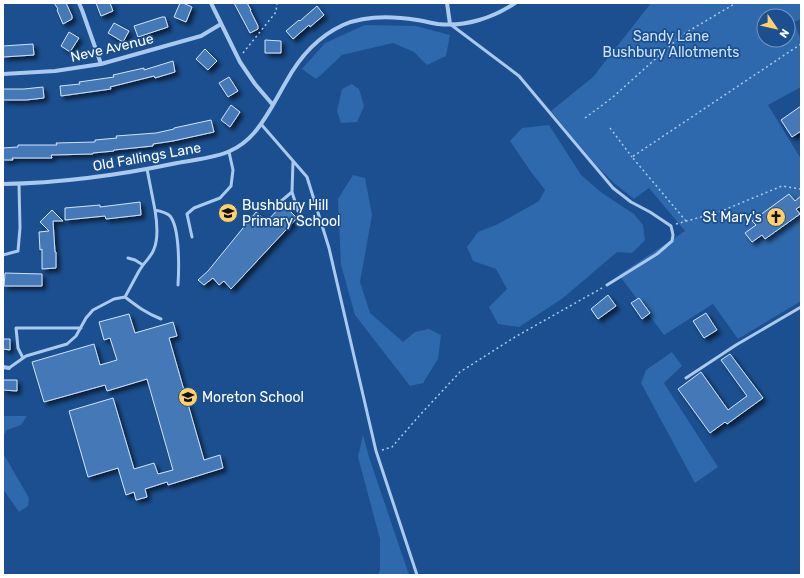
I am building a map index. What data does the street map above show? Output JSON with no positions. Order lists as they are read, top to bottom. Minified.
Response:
{"streets":{"street":["Neve Avenue","Old Fallings Lane"]},"parks":["Sandy Lane Bushbury Allotments"],"places":{"school or university":["Bushbury Hill Primary School","Moreton School"],"church":["St Mary's"]},"north":"bottom right"}
